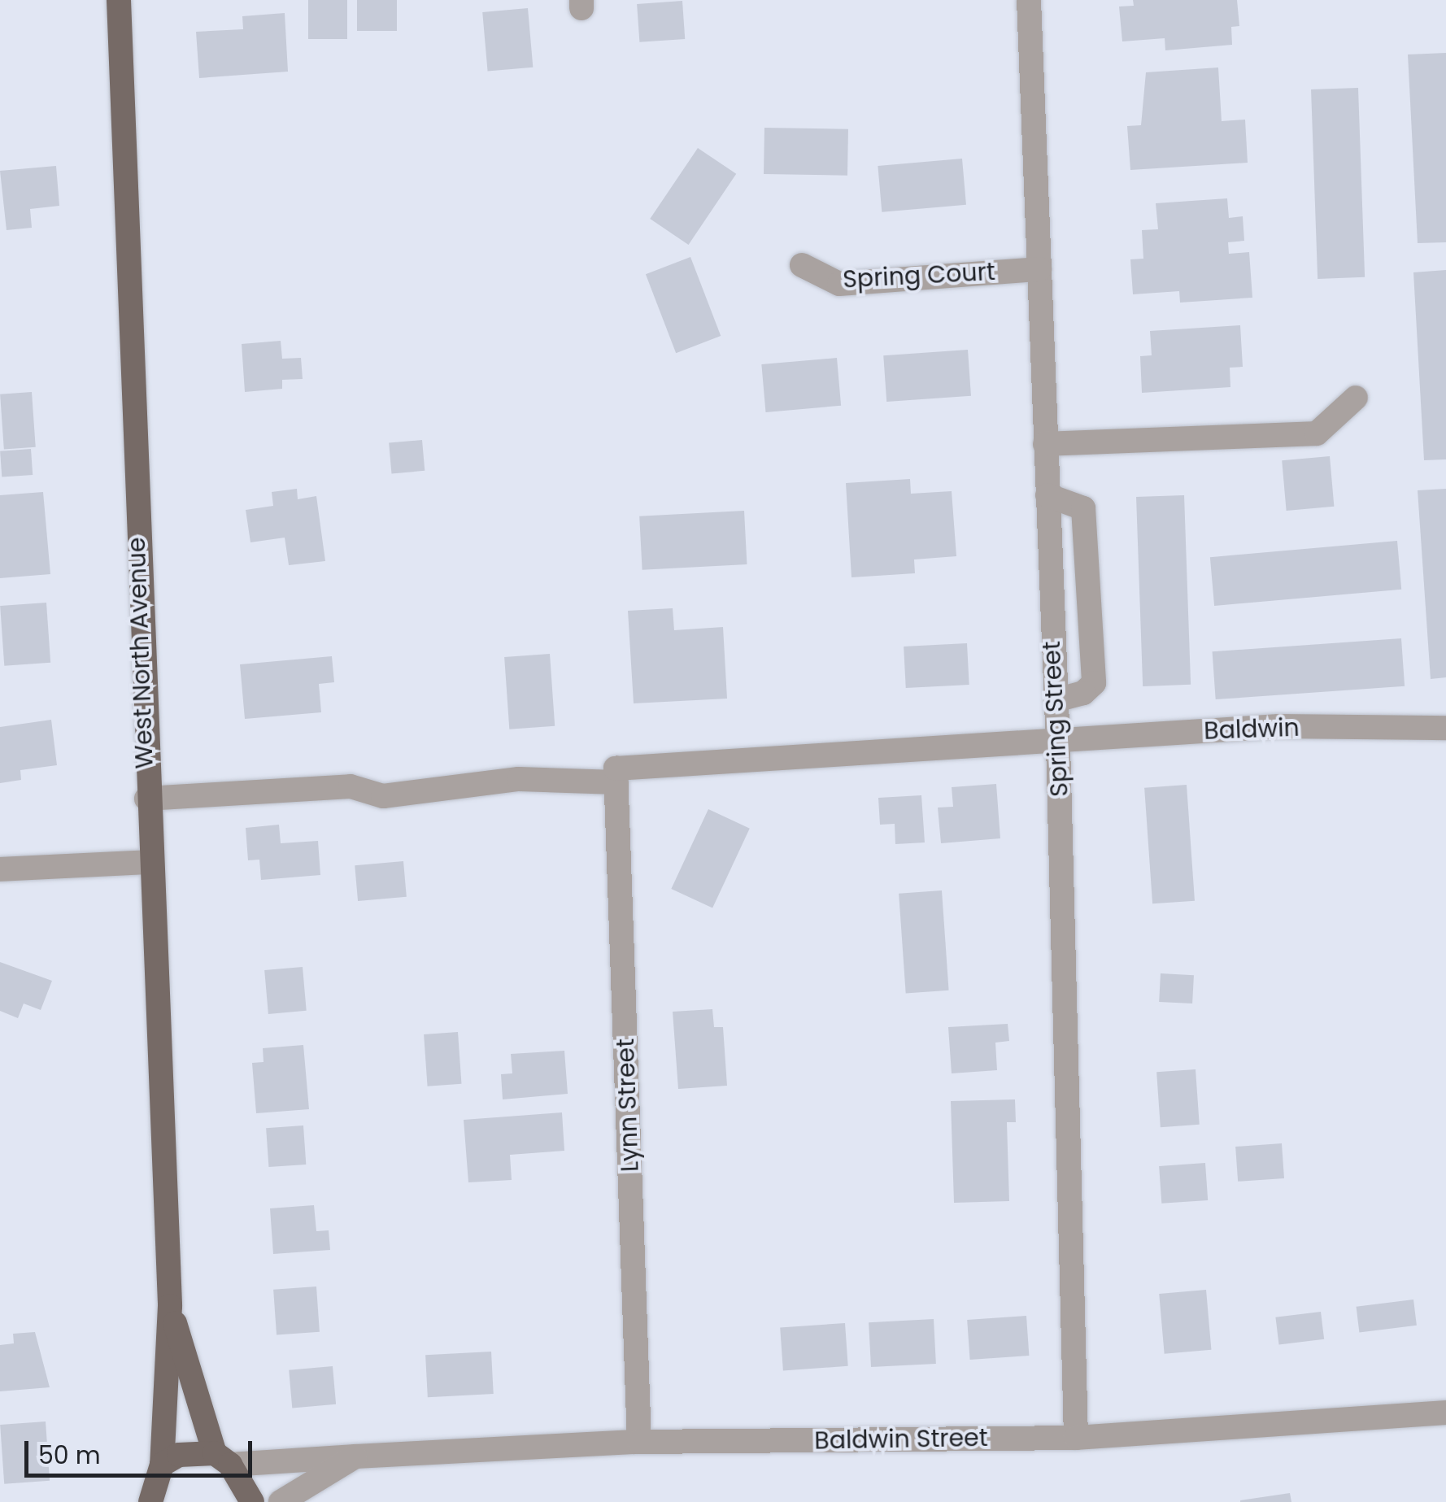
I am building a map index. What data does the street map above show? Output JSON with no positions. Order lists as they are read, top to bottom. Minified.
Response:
{"streets":{"main road":["West North Avenue"],"street":["Spring Court","Spring Street","Baldwin","Lynn Street","Baldwin Street"]},"crossings":[["Spring Court","Spring Street"],["West North Avenue","Baldwin"],["West North Avenue","Baldwin Street"],["Spring Street","Baldwin"],["Spring Street","Baldwin Street"],["Baldwin","Lynn Street"],["Lynn Street","Baldwin Street"]],"scale_bar":"50 m"}
